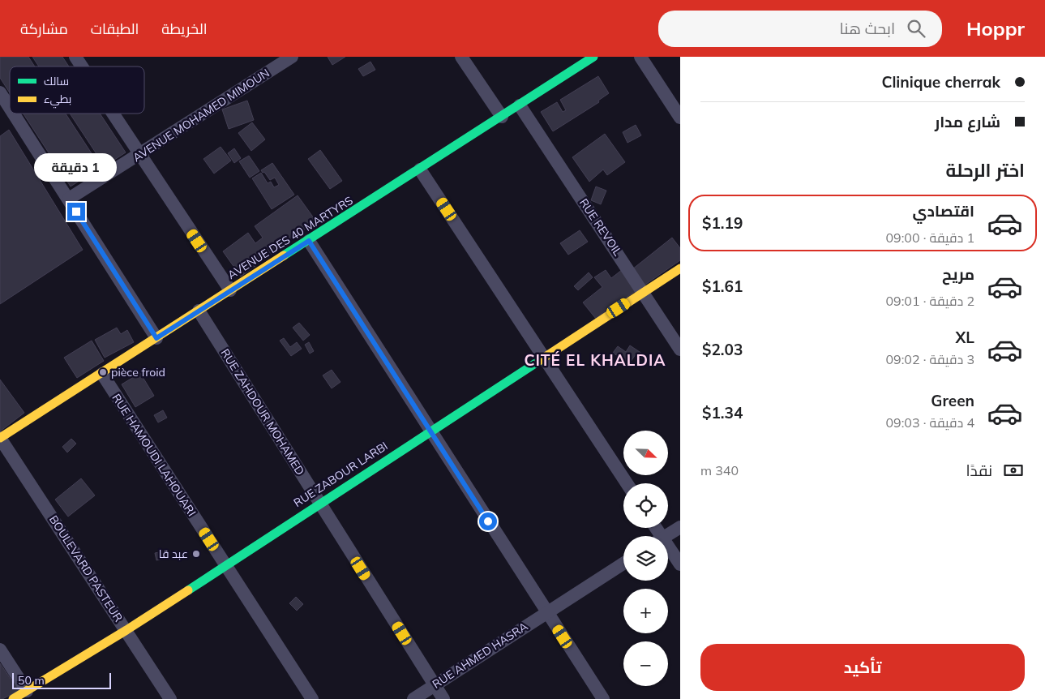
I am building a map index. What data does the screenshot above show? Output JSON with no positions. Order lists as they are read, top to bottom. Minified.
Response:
{"streets":{"street":["AVENUE MOHAMED MIMOUN","RUE REVOIL","AVENUE DES 40 MARTYRS","RUE ZAHDOUR MOHAMED","RUE HAMOUDI LAHOUARI","RUE ZABOUR LARBI","BOULEVARD PASTEUR","RUE AHMED HASRA"]},"crossings":[["RUE REVOIL","AVENUE DES 40 MARTYRS"],["RUE REVOIL","RUE ZABOUR LARBI"],["AVENUE DES 40 MARTYRS","RUE ZAHDOUR MOHAMED"],["AVENUE DES 40 MARTYRS","RUE HAMOUDI LAHOUARI"],["AVENUE DES 40 MARTYRS","BOULEVARD PASTEUR"],["RUE ZAHDOUR MOHAMED","RUE ZABOUR LARBI"],["RUE ZAHDOUR MOHAMED","RUE AHMED HASRA"],["RUE HAMOUDI LAHOUARI","RUE ZABOUR LARBI"],["RUE ZABOUR LARBI","BOULEVARD PASTEUR"]],"districts":["CITÉ EL KHALDIA"],"places":["pièce froid","عبد قا"],"legend":["سالك","بطيء"],"scale_bar":"50 m","north":"bottom right","page":{"header":"Hoppr","search":"ابحث هنا","nav":["الخريطة","الطبقات","مشاركة"],"banner":["Clinique cherrak","شارع مدار"],"heading":"اختر الرحلة","bubble":"1 دقيقة","list":[{"name":"اقتصادي","note":"1 دقيقة · 09:00","value":"$1.19"},{"name":"مريح","note":"2 دقيقة · 09:01","value":"$1.61"},{"name":"XL","note":"3 دقيقة · 09:02","value":"$2.03"},{"name":"Green","note":"4 دقيقة · 09:03","value":"$1.34"}],"map_buttons":["+","−"],"pay":["نقدًا","340 m"],"buttons":"تأكيد","scale":"50 m"}}
